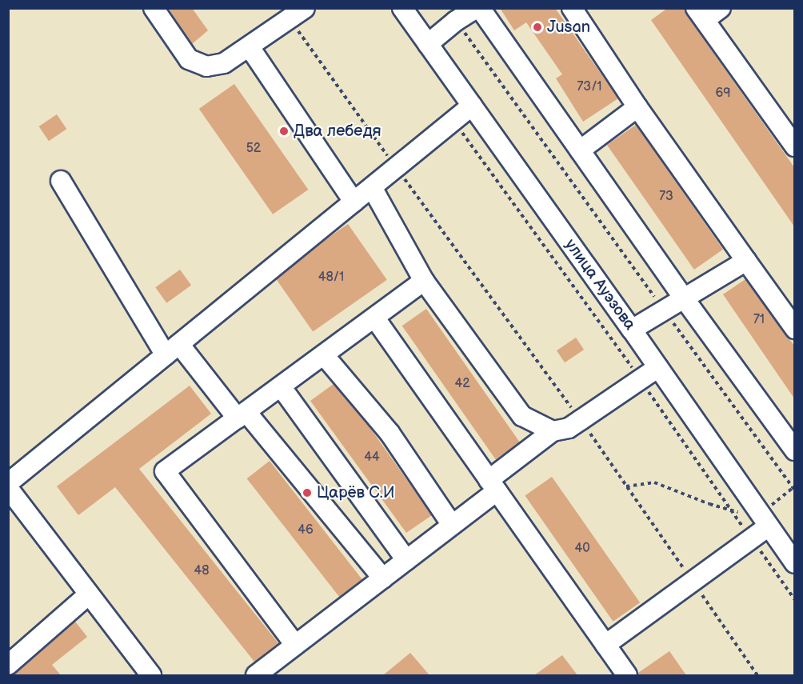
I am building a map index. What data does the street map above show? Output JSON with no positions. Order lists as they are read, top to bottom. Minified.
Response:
{"streets":{"street":["улица Ауэзова"]},"places":["Jusan","Два лебедя","Царёв С.И"],"house_numbers":["73/1","69","52","73","48/1","71","42","44","46","40","48"]}
